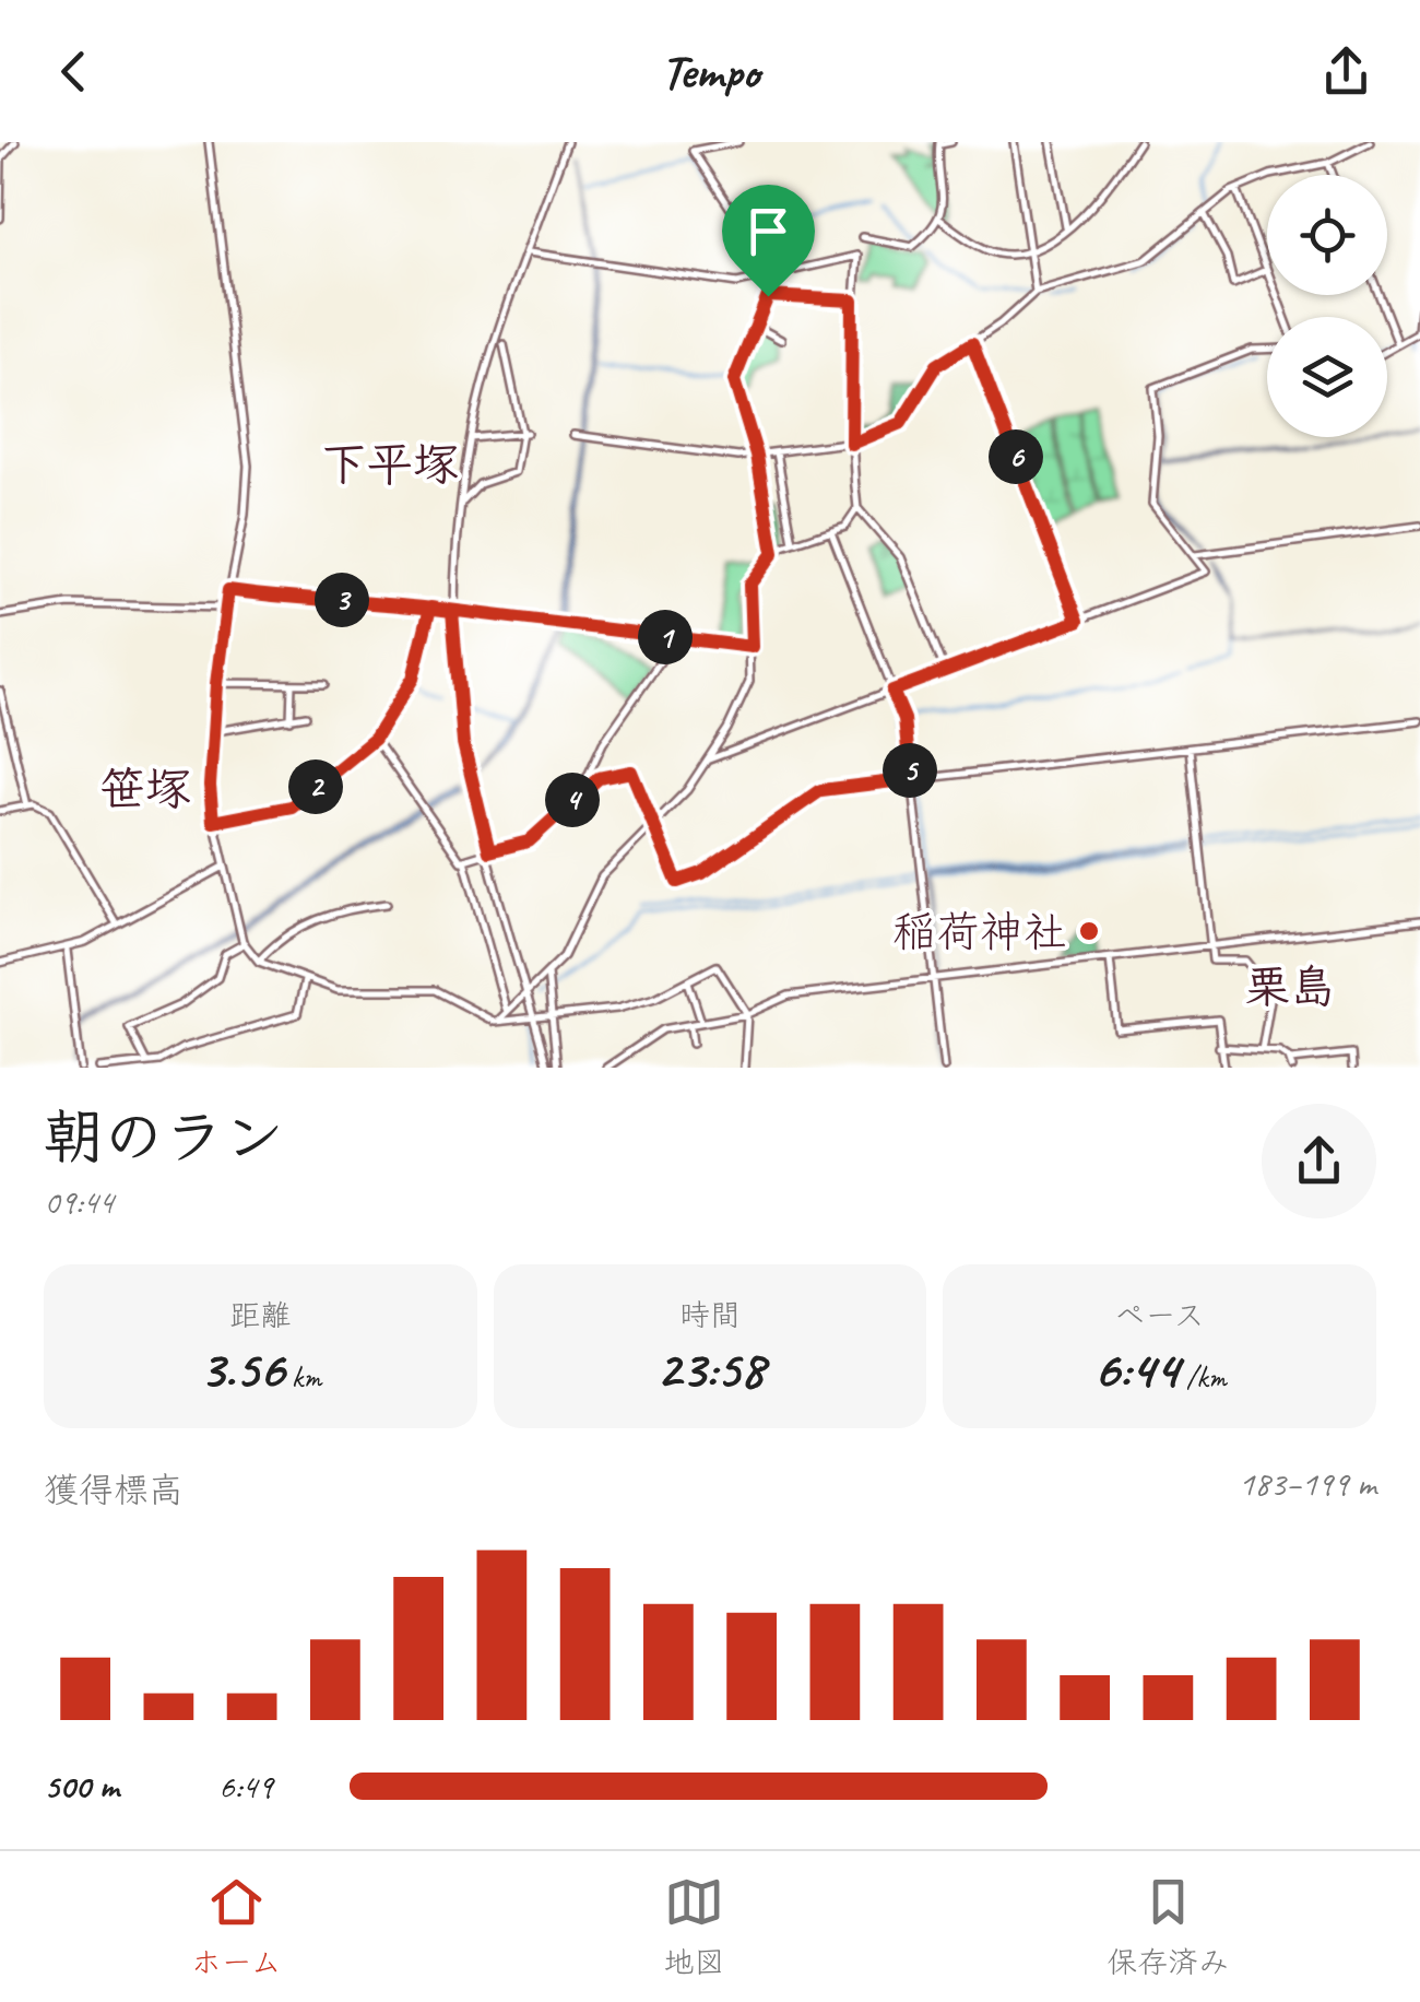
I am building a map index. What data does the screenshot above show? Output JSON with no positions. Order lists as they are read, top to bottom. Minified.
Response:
{"districts":["下平塚","笹塚","栗島"],"places":["稲荷神社"],"page":{"header":"Tempo","pins":["6","3","1","5","2","4"],"heading":["朝のラン","09:44"],"stats":[["距離","3.56 km"],["時間","23:58"],["ペース","6:44 /km"]],"chart":["獲得標高","183–199 m"],"list":[{"name":"500 m","note":"6:49"}],"tabs":["ホーム","地図","保存済み"]}}
